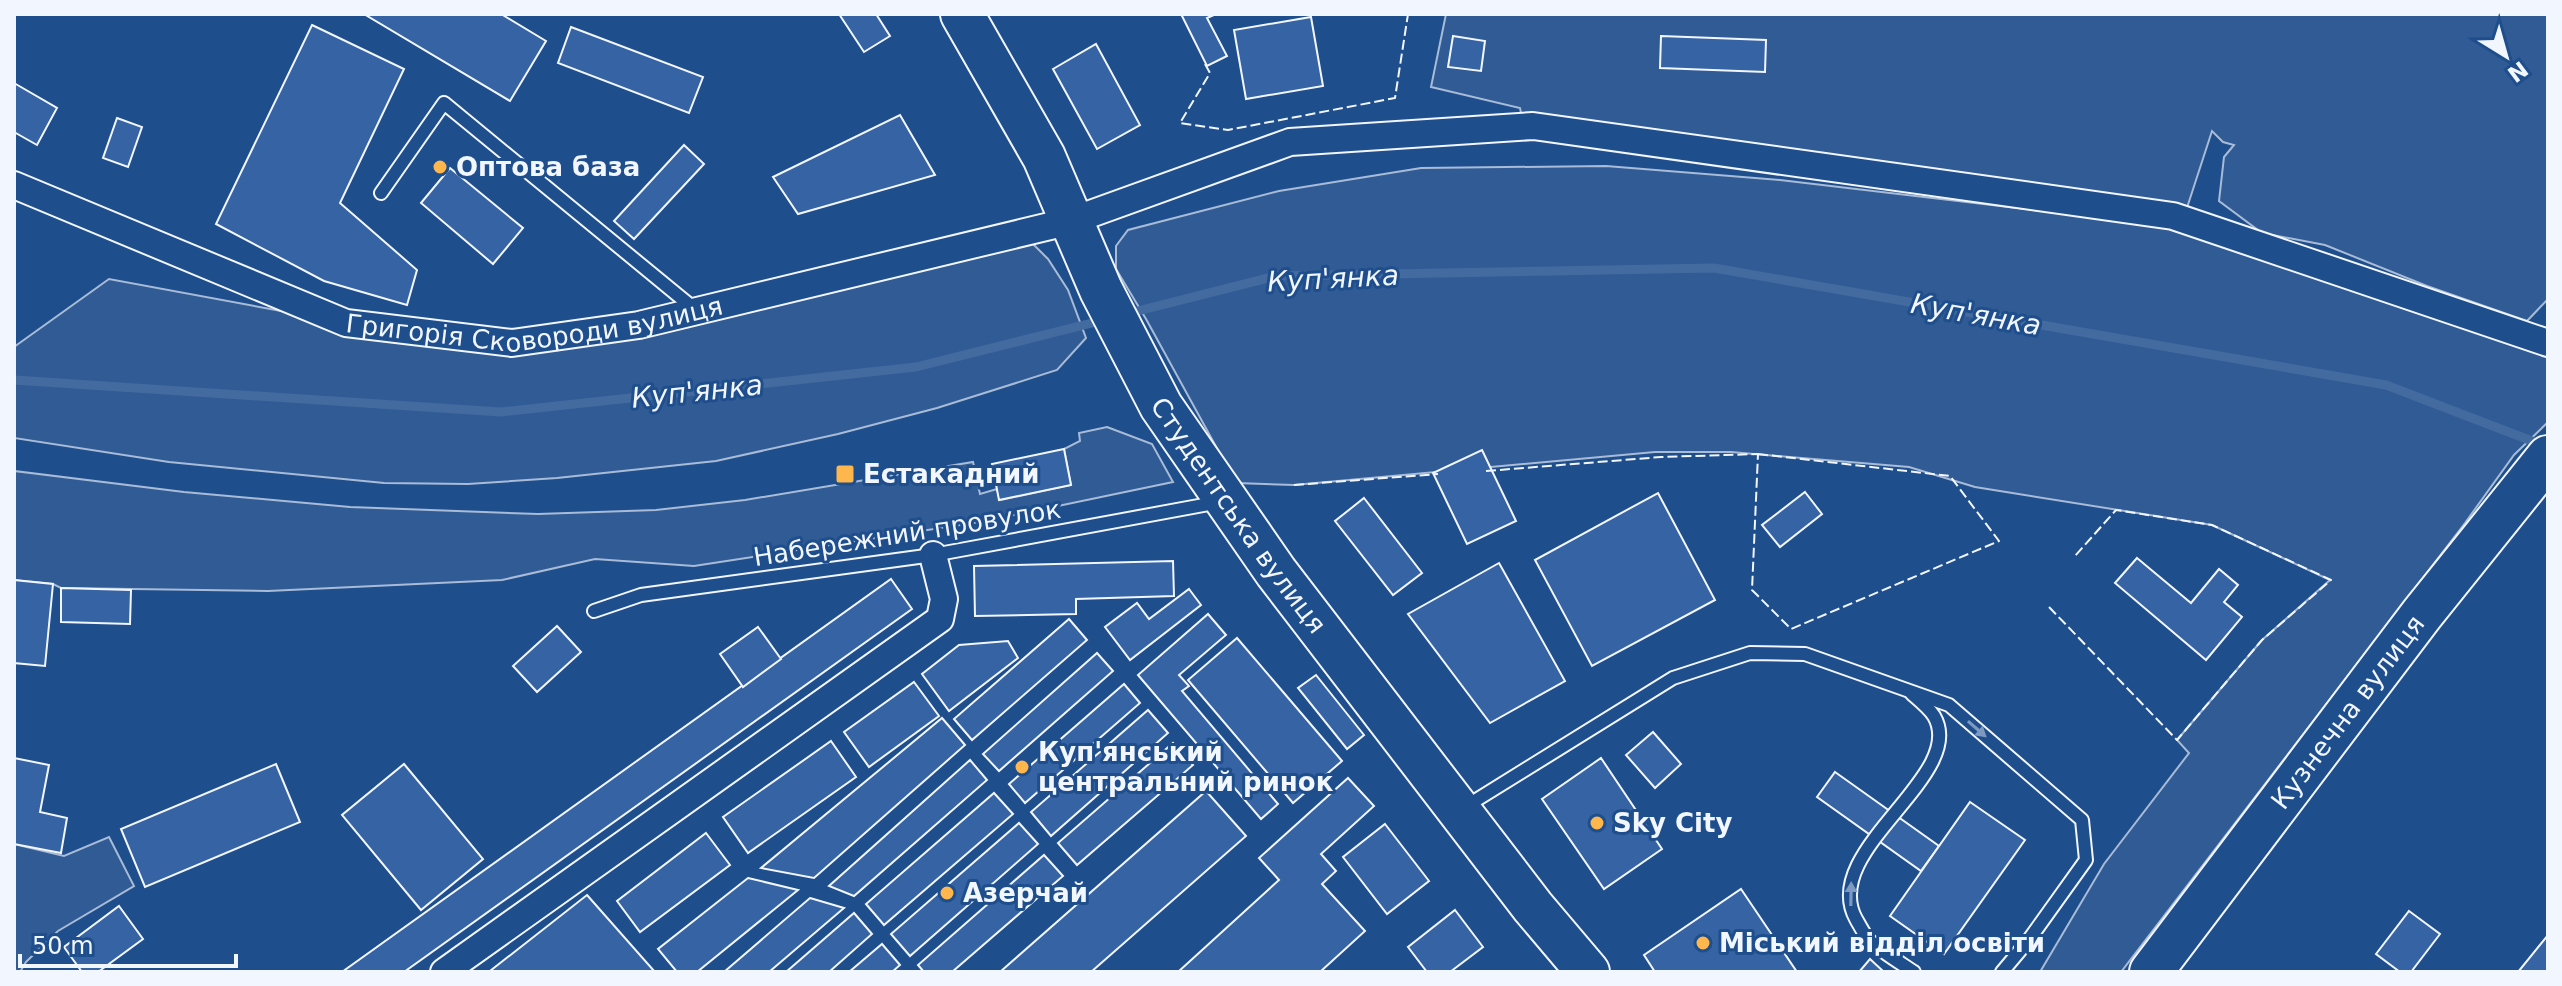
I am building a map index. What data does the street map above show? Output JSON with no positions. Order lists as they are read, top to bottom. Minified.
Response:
{"streets":{"main road":["Студентська вулиця","Кузнечна вулиця"],"street":["Григорія Сковороди вулиця"],"lane":["Набережний провулок"]},"crossings":[["Григорія Сковороди вулиця","Студентська вулиця"],["Студентська вулиця","Набережний провулок"]],"water":["Куп'янка"],"places":{"other":["Оптова база","Куп'янський центральний ринок","Sky City","Азерчай","Міський відділ освіти"],"transit":["Естакадний"]},"scale_bar":"50 m","north":"bottom right"}
